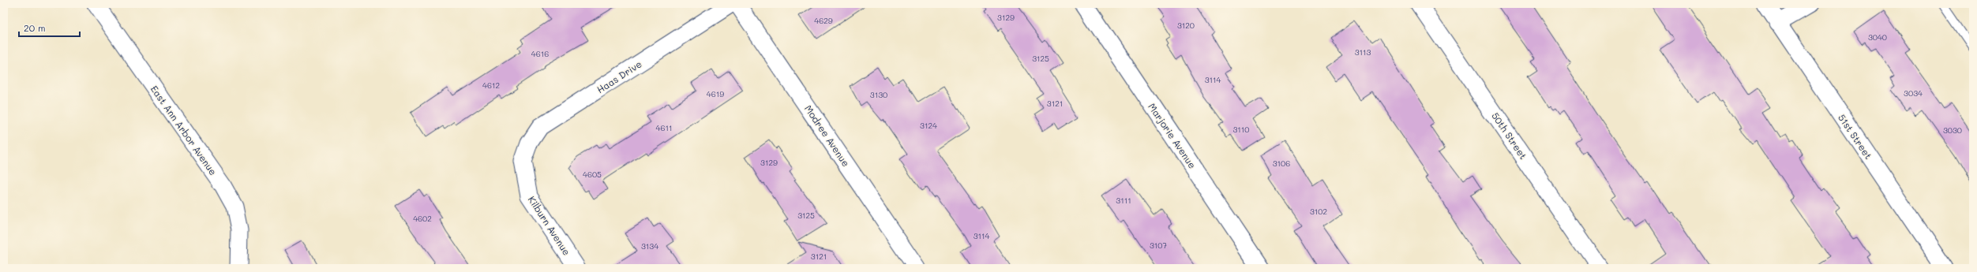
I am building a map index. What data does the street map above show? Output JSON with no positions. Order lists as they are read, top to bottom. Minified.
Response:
{"streets":{"street":["Haas Drive","East Ann Arbor Avenue","Modree Avenue","Marjorie Avenue","50th Street","51st Street","Kilburn Avenue"]},"crossings":[["Haas Drive","Kilburn Avenue"]],"house_numbers":["3129","4629","3120","3040","3113","4616","3125","3114","4612","3034","4619","3130","3121","3124","4611","3110","3030","3129","3106","4605","3111","3102","3125","4602","3114","3107","3134","3121"],"scale_bar":"20 m"}
